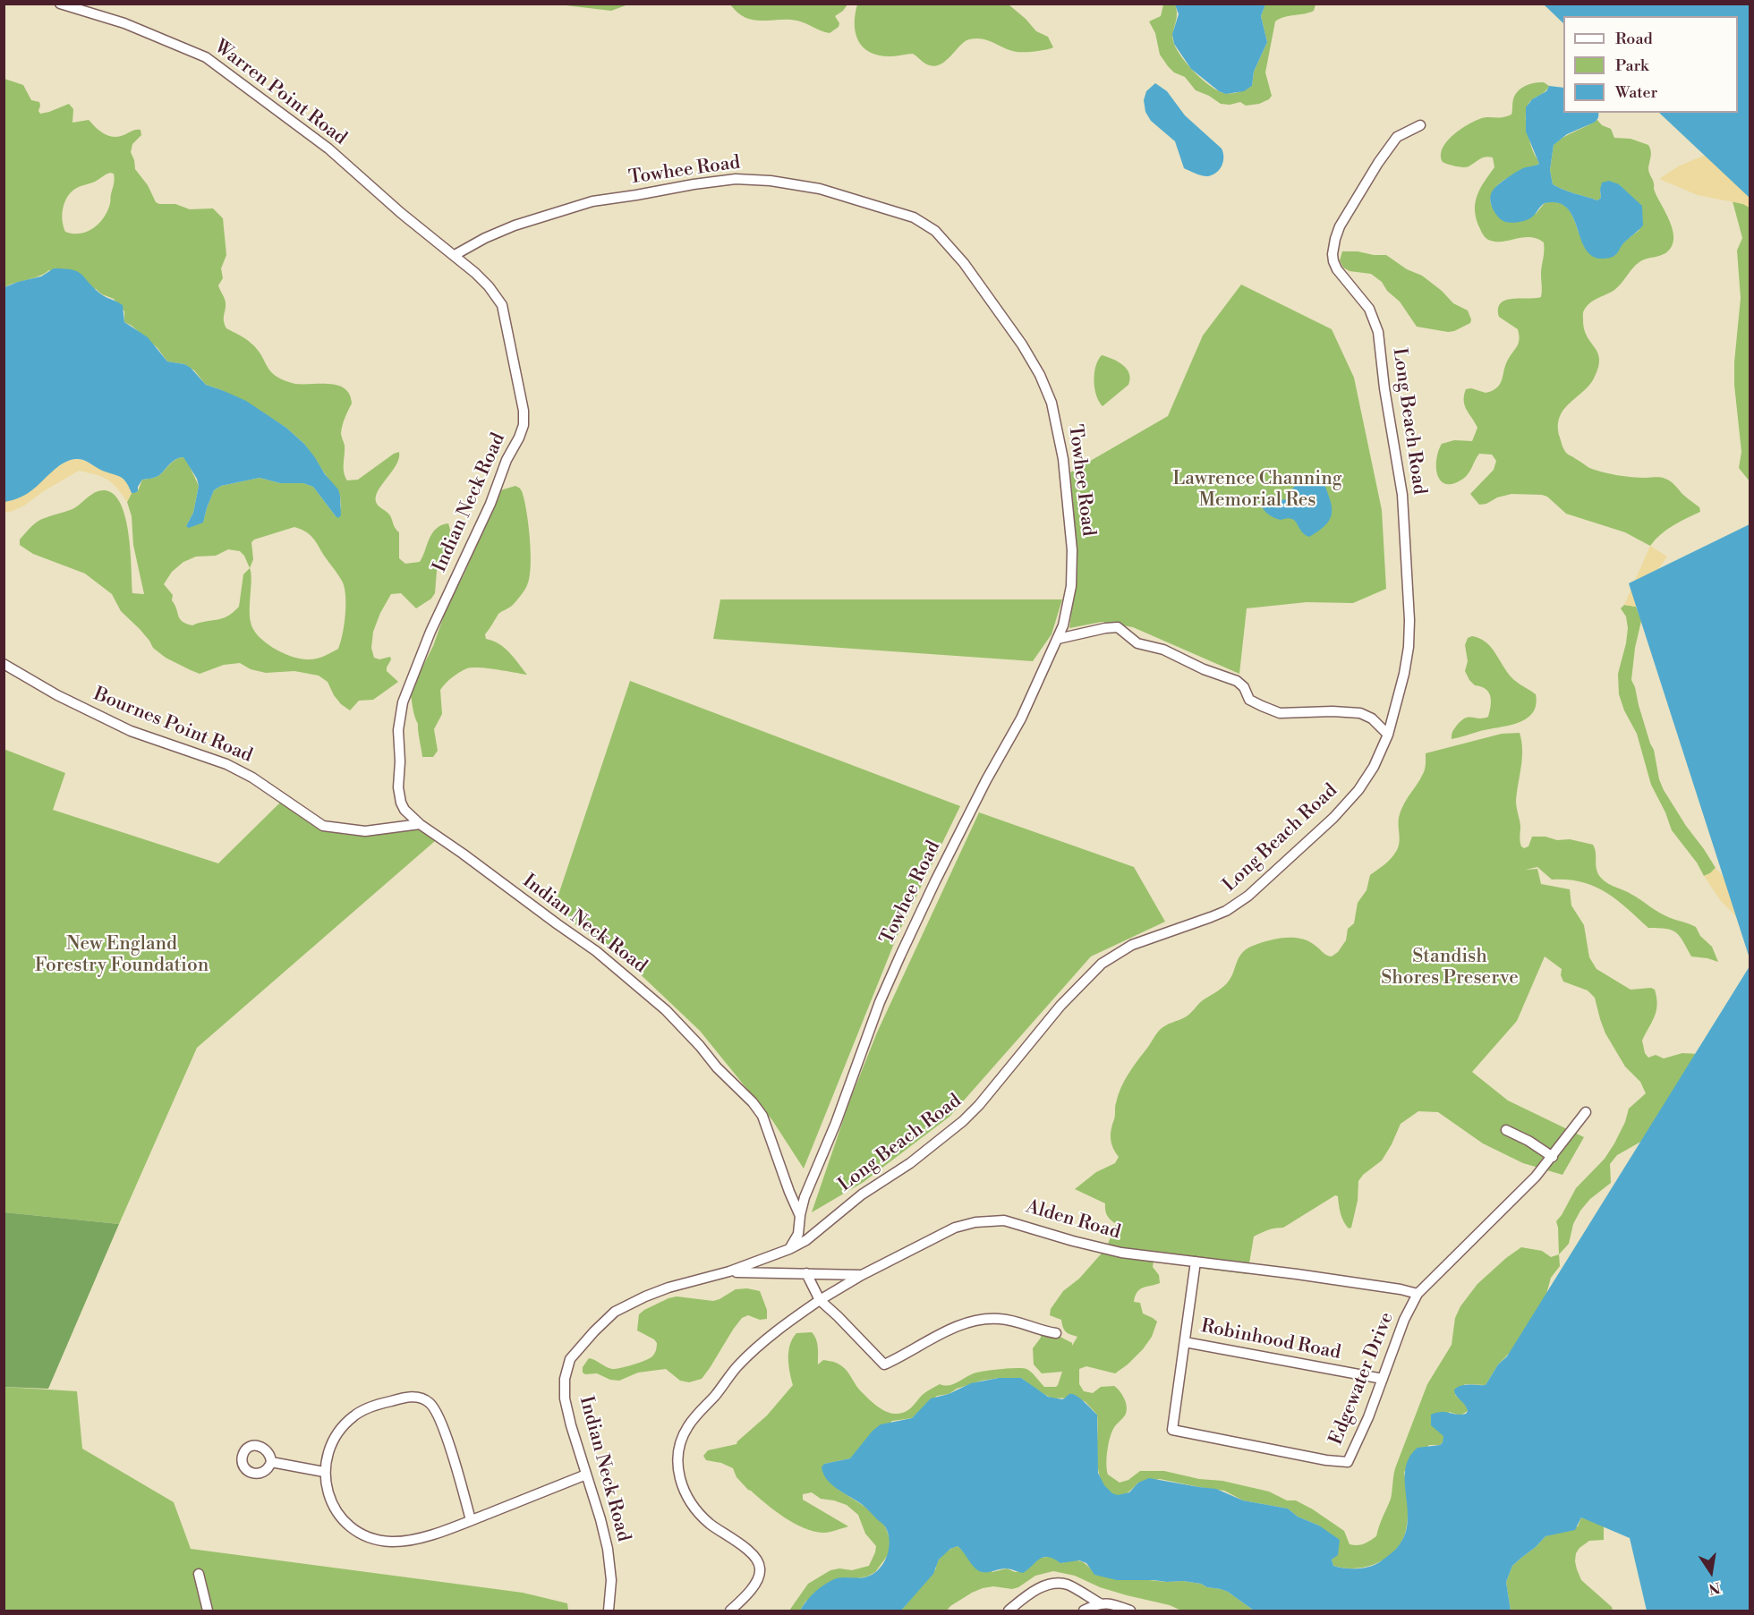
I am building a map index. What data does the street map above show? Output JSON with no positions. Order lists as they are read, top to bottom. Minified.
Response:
{"streets":{"street":["Warren Point Road","Towhee Road","Long Beach Road","Indian Neck Road","Bournes Point Road","Alden Road","Robinhood Road","Edgewater Drive"]},"crossings":[["Warren Point Road","Indian Neck Road"],["Towhee Road","Indian Neck Road"],["Long Beach Road","Indian Neck Road"],["Indian Neck Road","Bournes Point Road"],["Indian Neck Road","Alden Road"],["Alden Road","Edgewater Drive"],["Robinhood Road","Edgewater Drive"]],"parks":["Lawrence Channing Memorial Res","New England Forestry Foundation","Standish Shores Preserve"],"legend":["Road","Park","Water"],"north":"bottom"}
